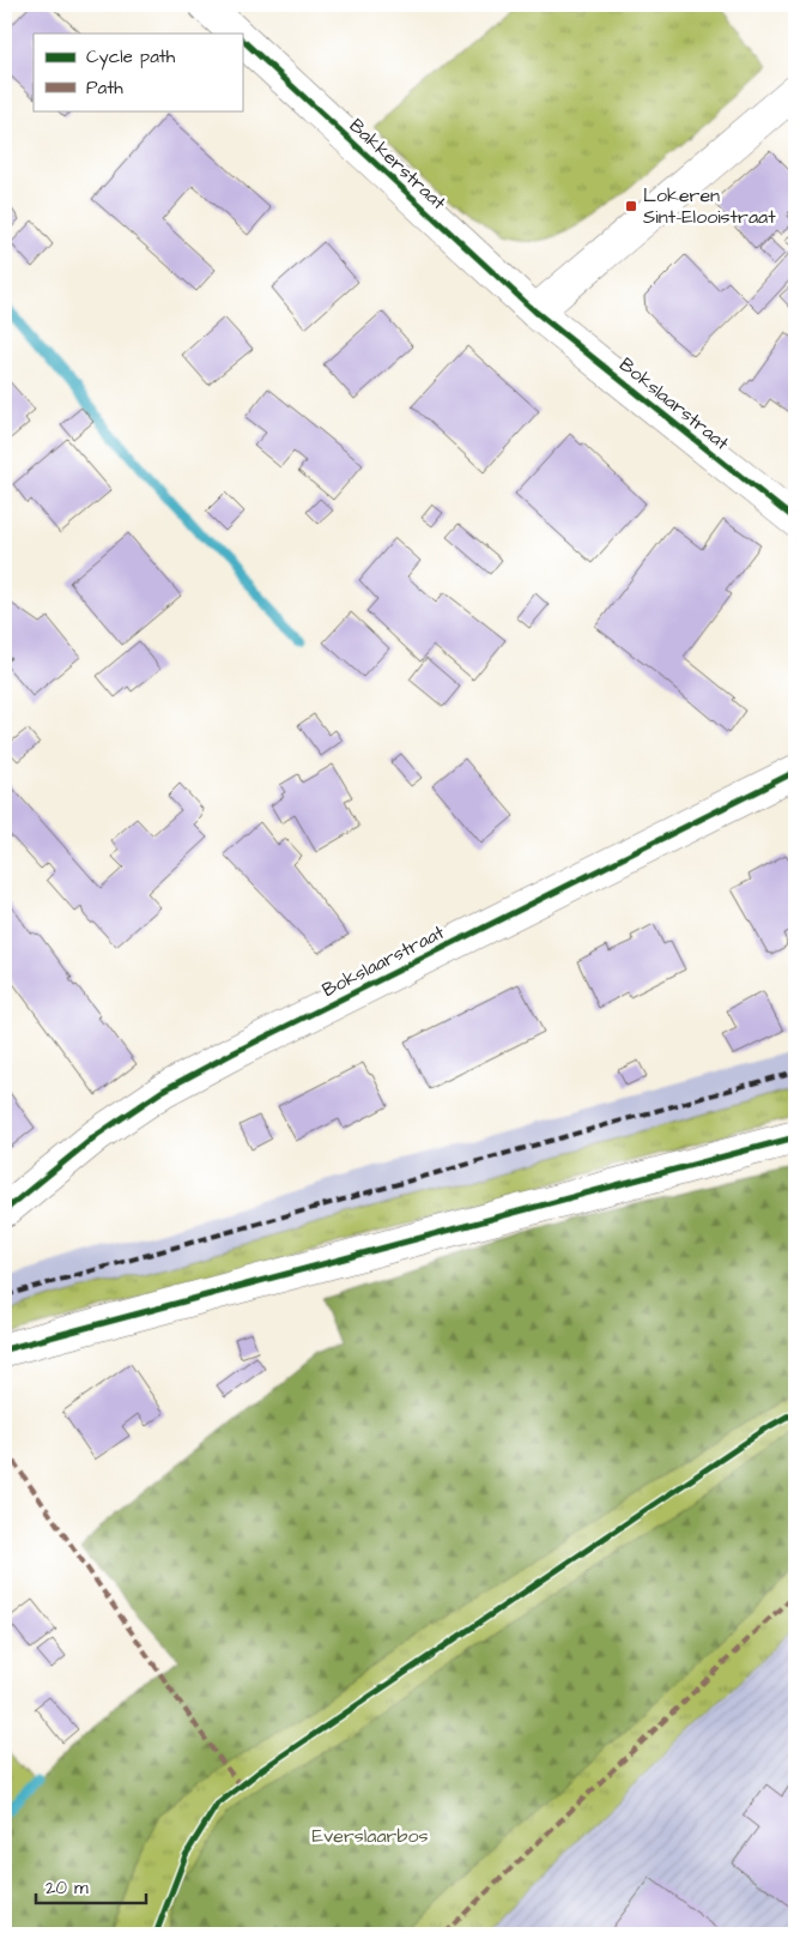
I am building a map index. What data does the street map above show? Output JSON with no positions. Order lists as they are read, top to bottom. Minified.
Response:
{"streets":{"street":["Bakkerstraat","Bokslaarstraat"]},"crossings":[["Bakkerstraat","Bokslaarstraat"]],"parks":["Everslaarbos"],"places":{"transit":["Lokeren Sint-Elooistraat"]},"legend":["Cycle path","Path"],"scale_bar":"20 m"}
